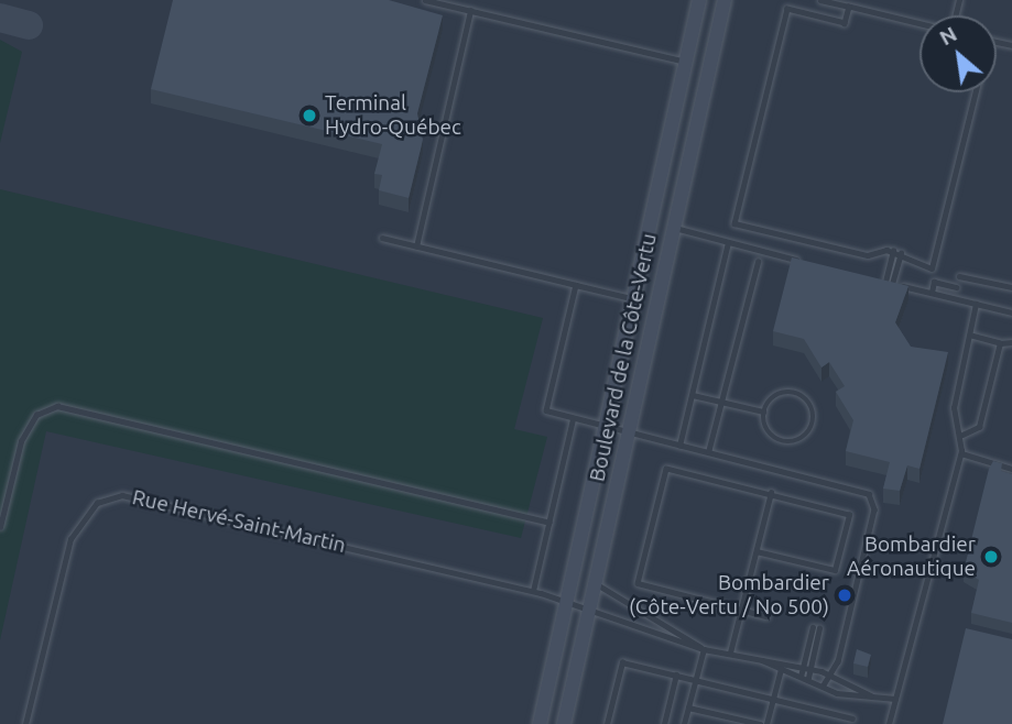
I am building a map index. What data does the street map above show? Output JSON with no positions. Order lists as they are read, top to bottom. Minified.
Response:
{"streets":{"street":["Boulevard de la Côte-Vertu"],"lane":["Rue Hervé-Saint-Martin"]},"crossings":[["Boulevard de la Côte-Vertu","Rue Hervé-Saint-Martin"]],"places":["Terminal Hydro-Québec","Bombardier Aéronautique","Bombardier (Côte-Vertu / No 500)"],"north":"top left"}
